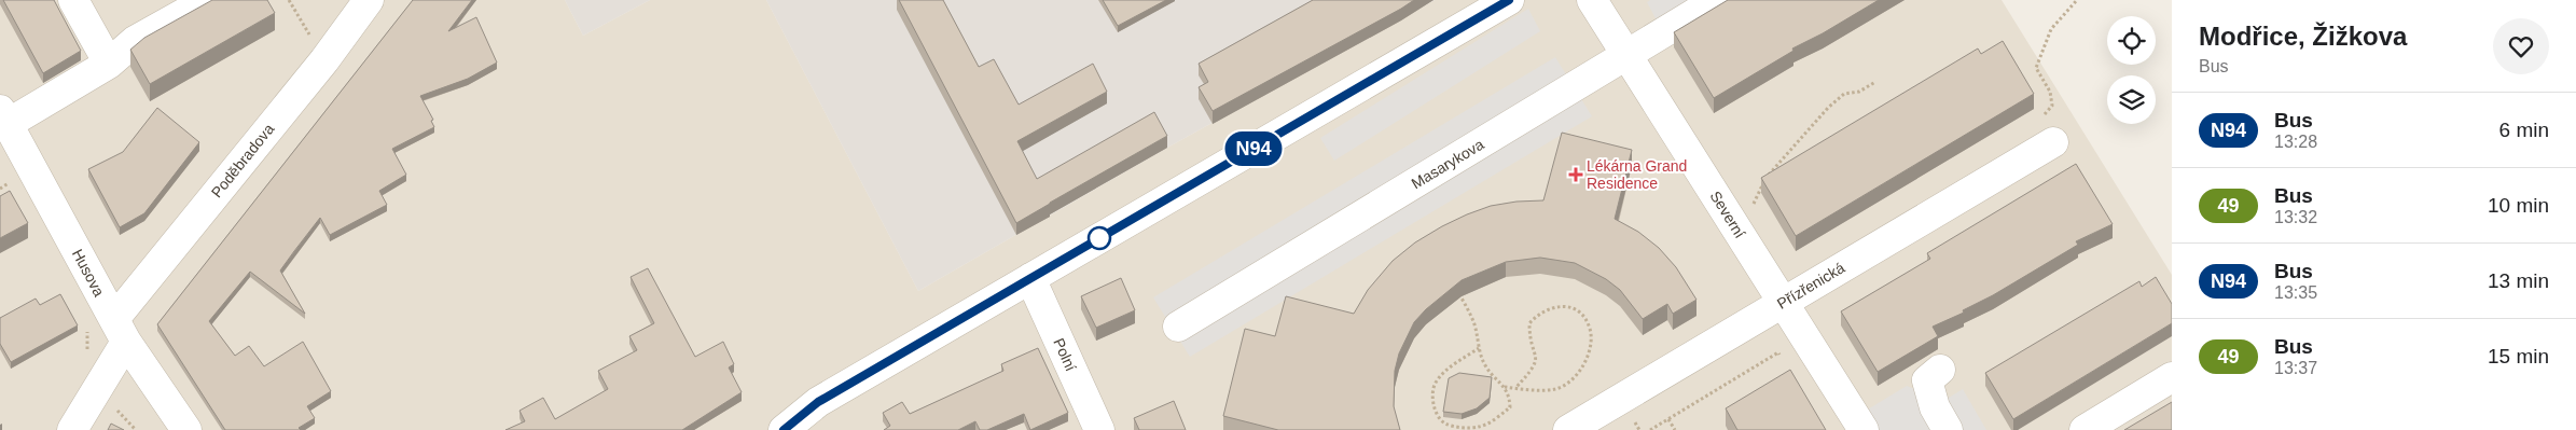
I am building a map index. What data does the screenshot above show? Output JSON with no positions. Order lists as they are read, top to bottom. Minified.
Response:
{"streets":{"street":["Poděbradova","Masarykova","Severní","Husova","Přízřenická","Polní"]},"crossings":[["Poděbradova","Husova"],["Masarykova","Severní"],["Severní","Přízřenická"]],"places":{"health":["Lékárna Grand Residence"]},"lines":["bus line N94"],"page":{"on_map":"N94","heading":["Modřice, Žižkova","Bus"],"list":[{"mark":"N94","name":"Bus","note":"13:28","value":"6 min"},{"mark":"49","name":"Bus","note":"13:32","value":"10 min"},{"mark":"N94","name":"Bus","note":"13:35","value":"13 min"},{"mark":"49","name":"Bus","note":"13:37","value":"15 min"}]}}
